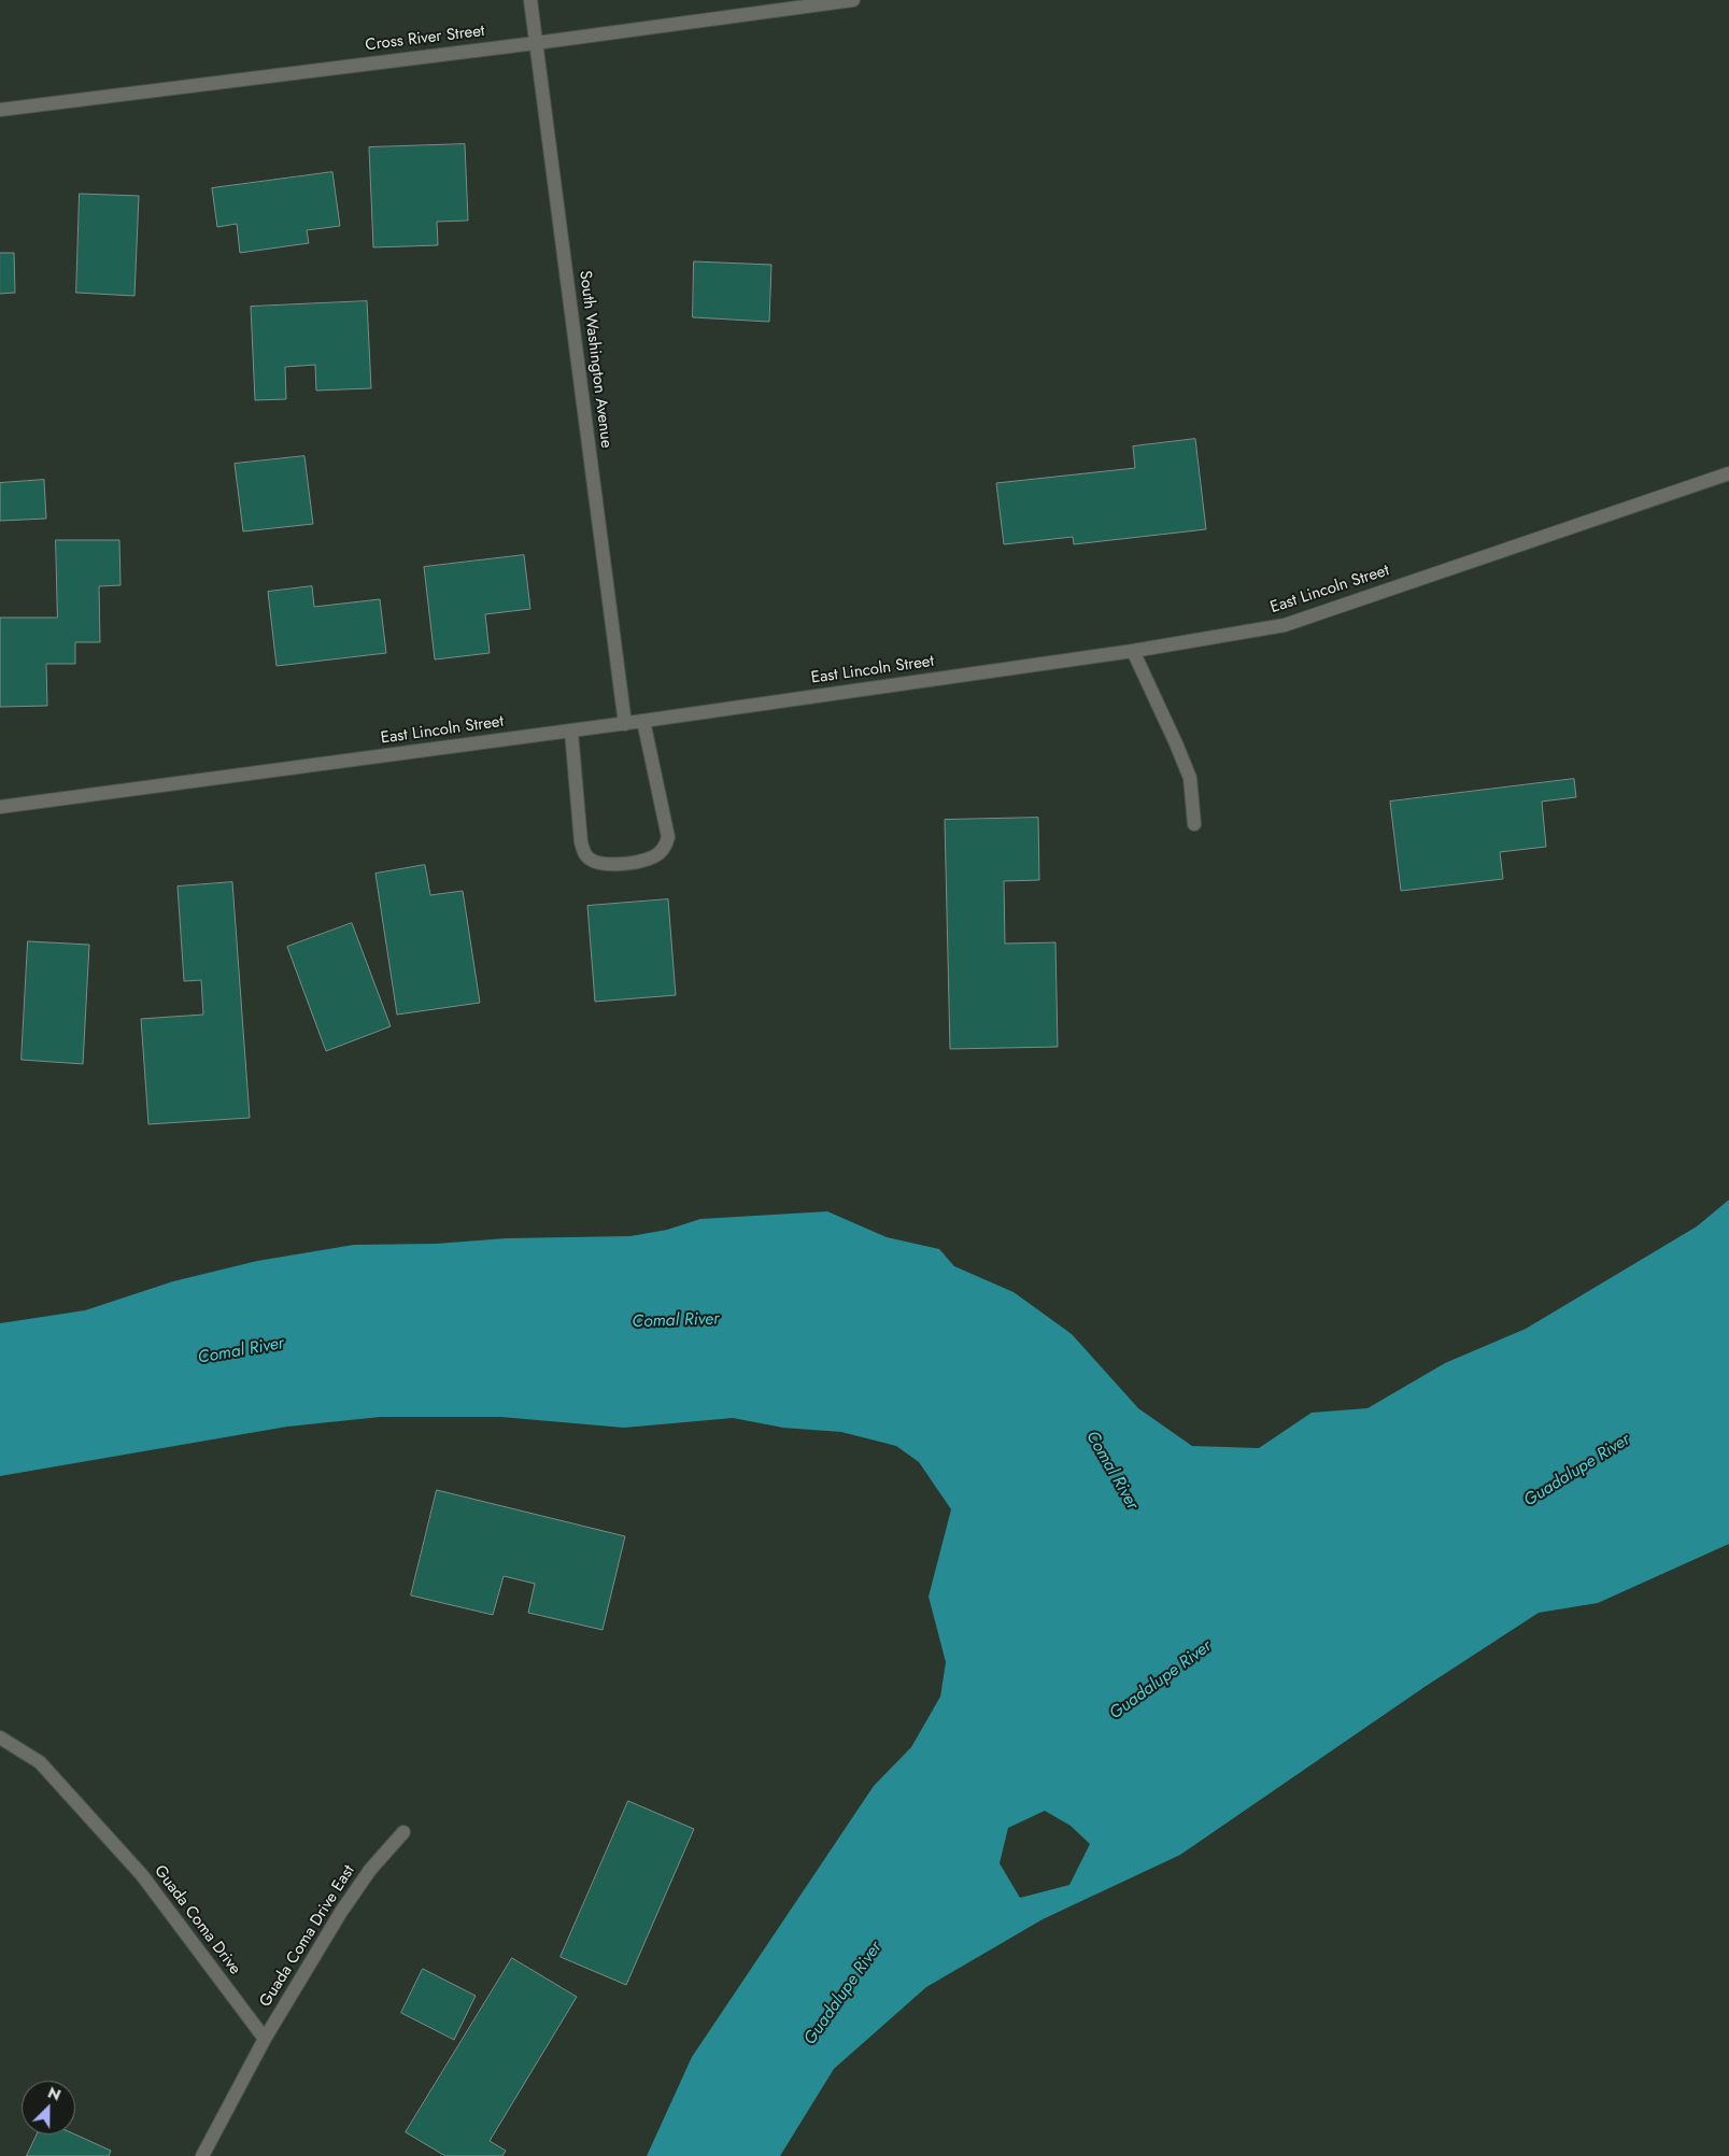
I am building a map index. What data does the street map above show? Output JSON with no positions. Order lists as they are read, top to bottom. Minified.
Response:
{"streets":{"street":["Cross River Street","South Washington Avenue","East Lincoln Street","Guada Coma Drive","Guada Coma Drive East"]},"crossings":[["Cross River Street","South Washington Avenue"],["South Washington Avenue","East Lincoln Street"],["Guada Coma Drive","Guada Coma Drive East"]],"water":["Comal River","Guadalupe River"],"north":"top right"}
